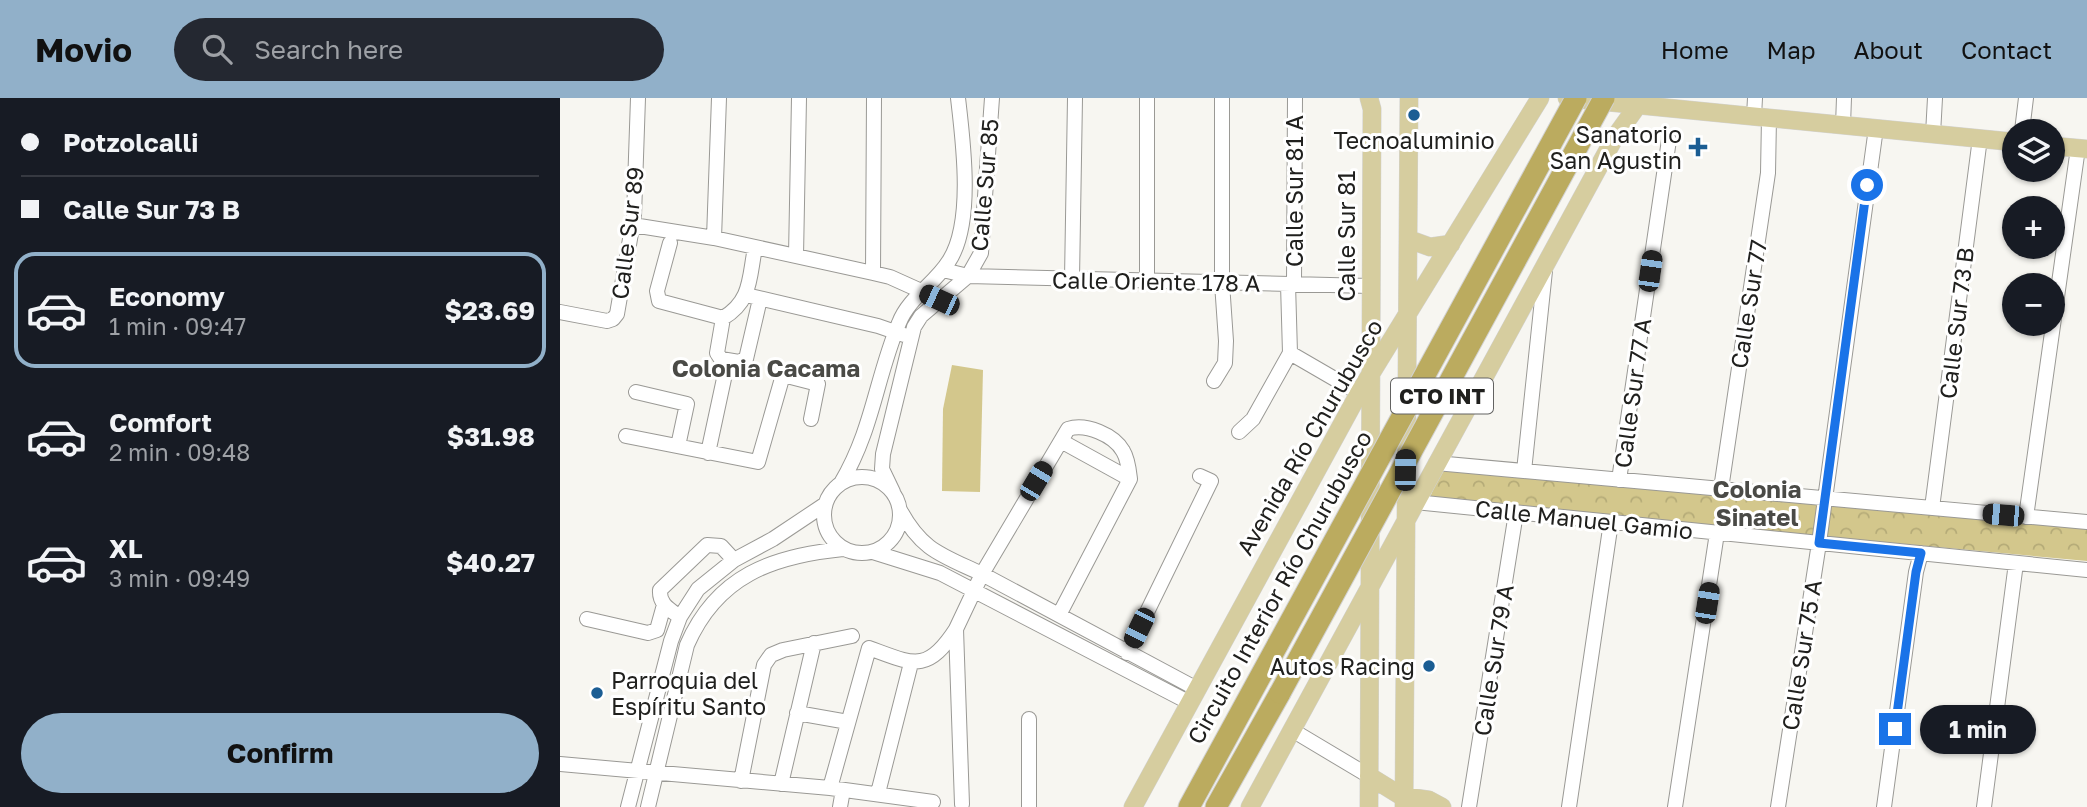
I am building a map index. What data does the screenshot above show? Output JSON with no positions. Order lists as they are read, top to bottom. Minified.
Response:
{"streets":{"highway":["CTO INT","Circuito Interior Río Churubusco"],"main road":["Calle Sur 81","Avenida Río Churubusco"],"street":["Calle Sur 85","Calle Sur 81 A","Calle Sur 89","Calle Oriente 178 A","Calle Sur 77","Calle Sur 73 B","Calle Sur 77 A","Calle Manuel Gamio","Calle Sur 75 A","Calle Sur 79 A"]},"crossings":[["Calle Sur 85","Calle Oriente 178 A"],["Calle Sur 81 A","Calle Oriente 178 A"],["Calle Sur 81","Calle Oriente 178 A"],["Calle Sur 81","CTO INT"],["Calle Sur 81","Avenida Río Churubusco"],["Calle Sur 77","Calle Manuel Gamio"],["Calle Sur 73 B","Calle Manuel Gamio"],["Calle Sur 77 A","Calle Manuel Gamio"],["CTO INT","Calle Manuel Gamio"],["Calle Manuel Gamio","Calle Sur 75 A"],["Calle Manuel Gamio","Calle Sur 79 A"]],"districts":["Colonia Cacama","Colonia Sinatel"],"places":{"other":["Tecnoaluminio","Autos Racing","Parroquia del Espíritu Santo"],"health":["Sanatorio San Agustin"]},"page":{"header":"Movio","search":"Search here","nav":["Home","Map","About","Contact"],"banner":["Potzolcalli","Calle Sur 73 B"],"map_buttons":["+","−"],"list":[{"name":"Economy","note":"1 min · 09:47","value":"$23.69"},{"name":"Comfort","note":"2 min · 09:48","value":"$31.98"},{"name":"XL","note":"3 min · 09:49","value":"$40.27"}],"buttons":"Confirm","bubble":"1 min"}}
